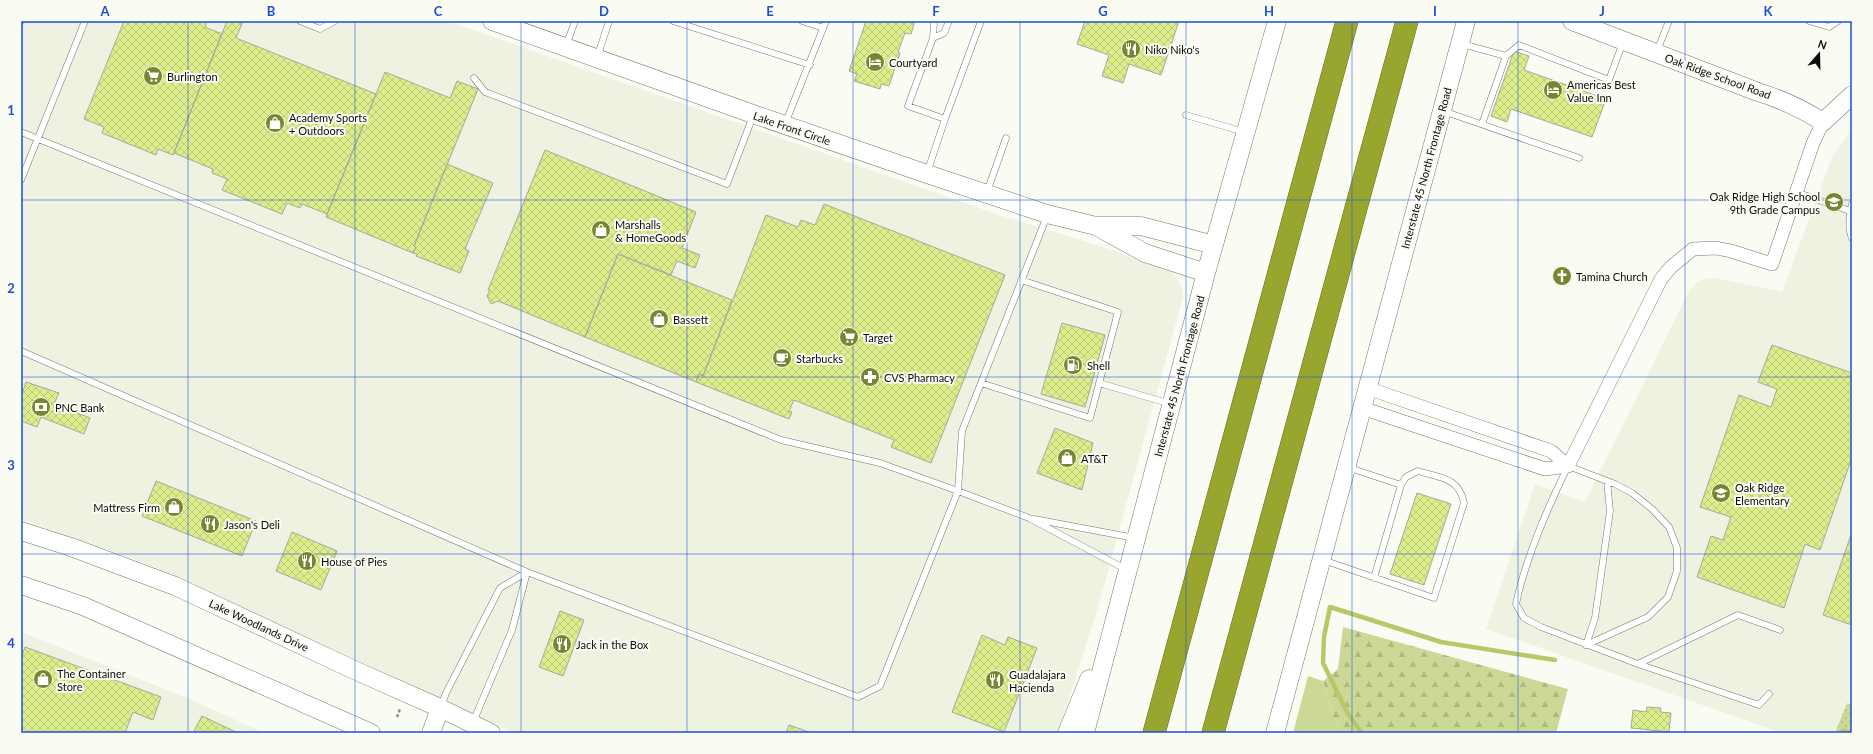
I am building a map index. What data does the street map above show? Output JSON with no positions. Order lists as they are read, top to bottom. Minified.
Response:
{"streets":{"main road":["Oak Ridge School Road","Lake Front Circle","Interstate 45 North Frontage Road","Lake Woodlands Drive"]},"crossings":[["Lake Front Circle","Interstate 45 North Frontage Road"]],"places":{"restaurant":["Niko Niko's","Jason's Deli","House of Pies","Jack in the Box","Guadalajara Hacienda"],"hotel":["Courtyard","Americas Best Value Inn"],"supermarket":["Burlington","Target"],"shop":["Academy Sports + Outdoors","Marshalls & HomeGoods","Bassett","AT&T","Mattress Firm","The Container Store"],"school or university":["Oak Ridge High School 9th Grade Campus","Oak Ridge Elementary"],"church":["Tamina Church"],"cafe":["Starbucks"],"fuel station":["Shell"],"pharmacy":["CVS Pharmacy"],"bank":["PNC Bank"]},"north":"top","grid":{"columns":["A","B","C","D","E","F","G","H","I","J","K"],"rows":["1","2","3","4"]}}
